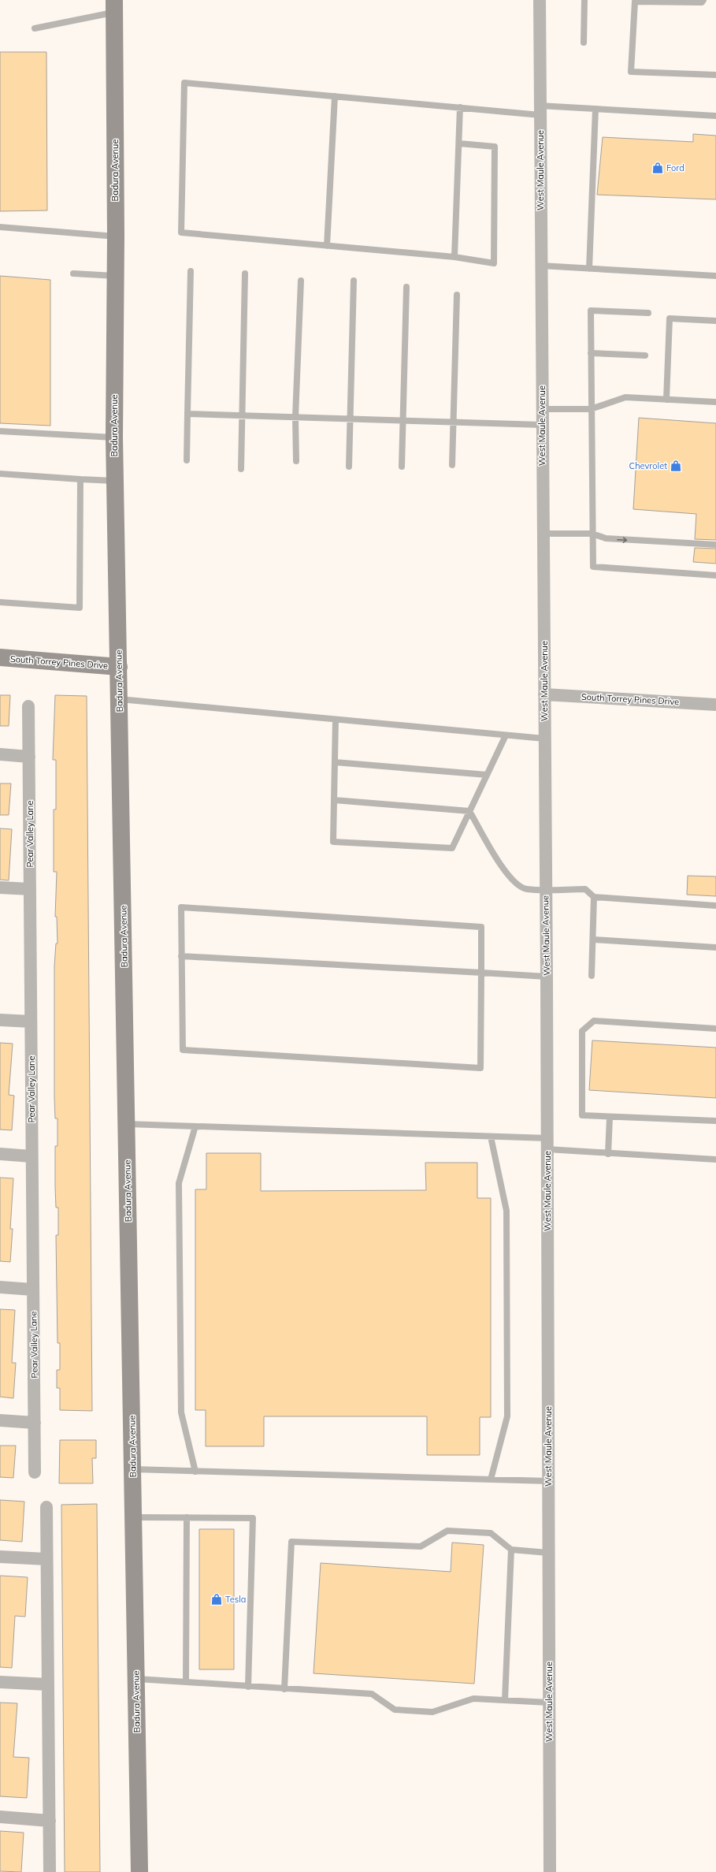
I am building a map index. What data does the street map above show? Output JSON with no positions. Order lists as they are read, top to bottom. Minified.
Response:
{"streets":{"main road":["Badura Avenue","South Torrey Pines Drive"],"street":["West Maule Avenue","Pear Valley Lane"]},"crossings":[["Badura Avenue","South Torrey Pines Drive"],["West Maule Avenue","South Torrey Pines Drive"]],"places":{"shop":["Ford","Chevrolet","Tesla"]}}
